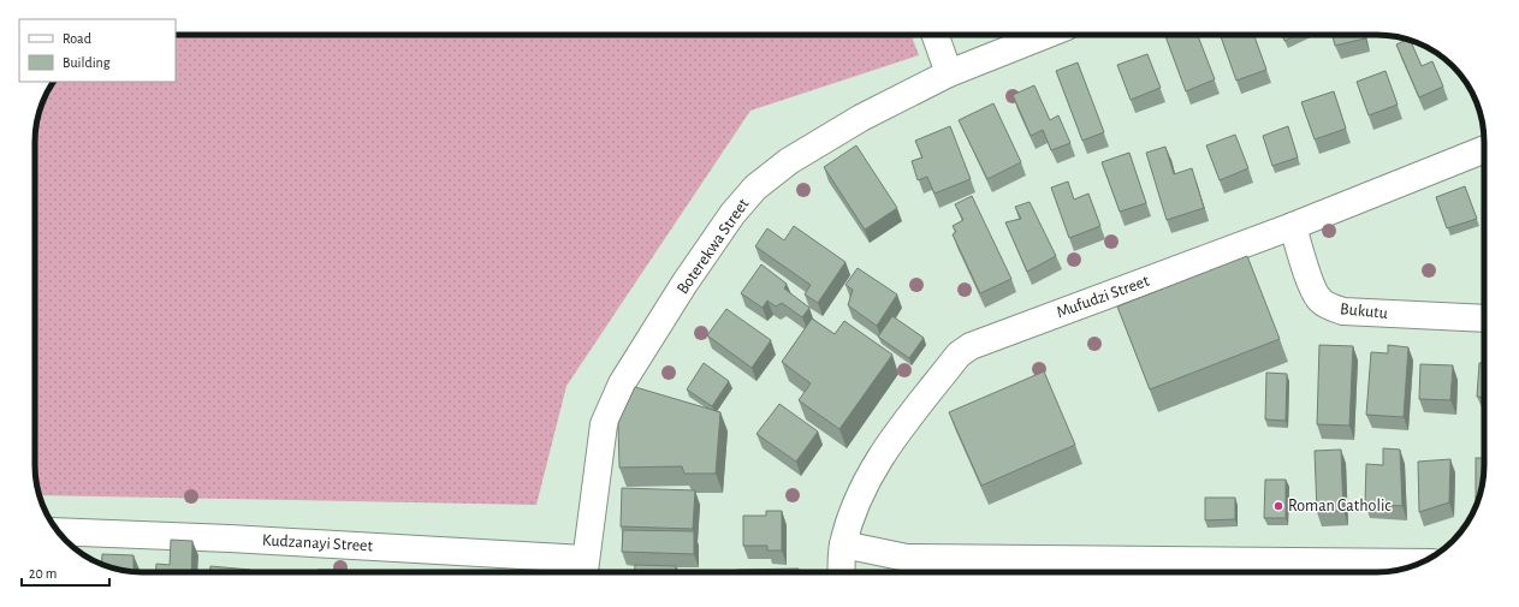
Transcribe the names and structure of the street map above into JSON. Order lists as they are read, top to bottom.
{
  "streets": {
    "street": [
      "Boterekwa Street",
      "Mufudzi Street",
      "Bukutu",
      "Kudzanayi Street"
    ]
  },
  "crossings": [
    ["Boterekwa Street", "Kudzanayi Street"],
    ["Mufudzi Street", "Bukutu"]
  ],
  "places": ["Roman Catholic"],
  "legend": ["Road", "Building"],
  "scale_bar": "20 m"
}
